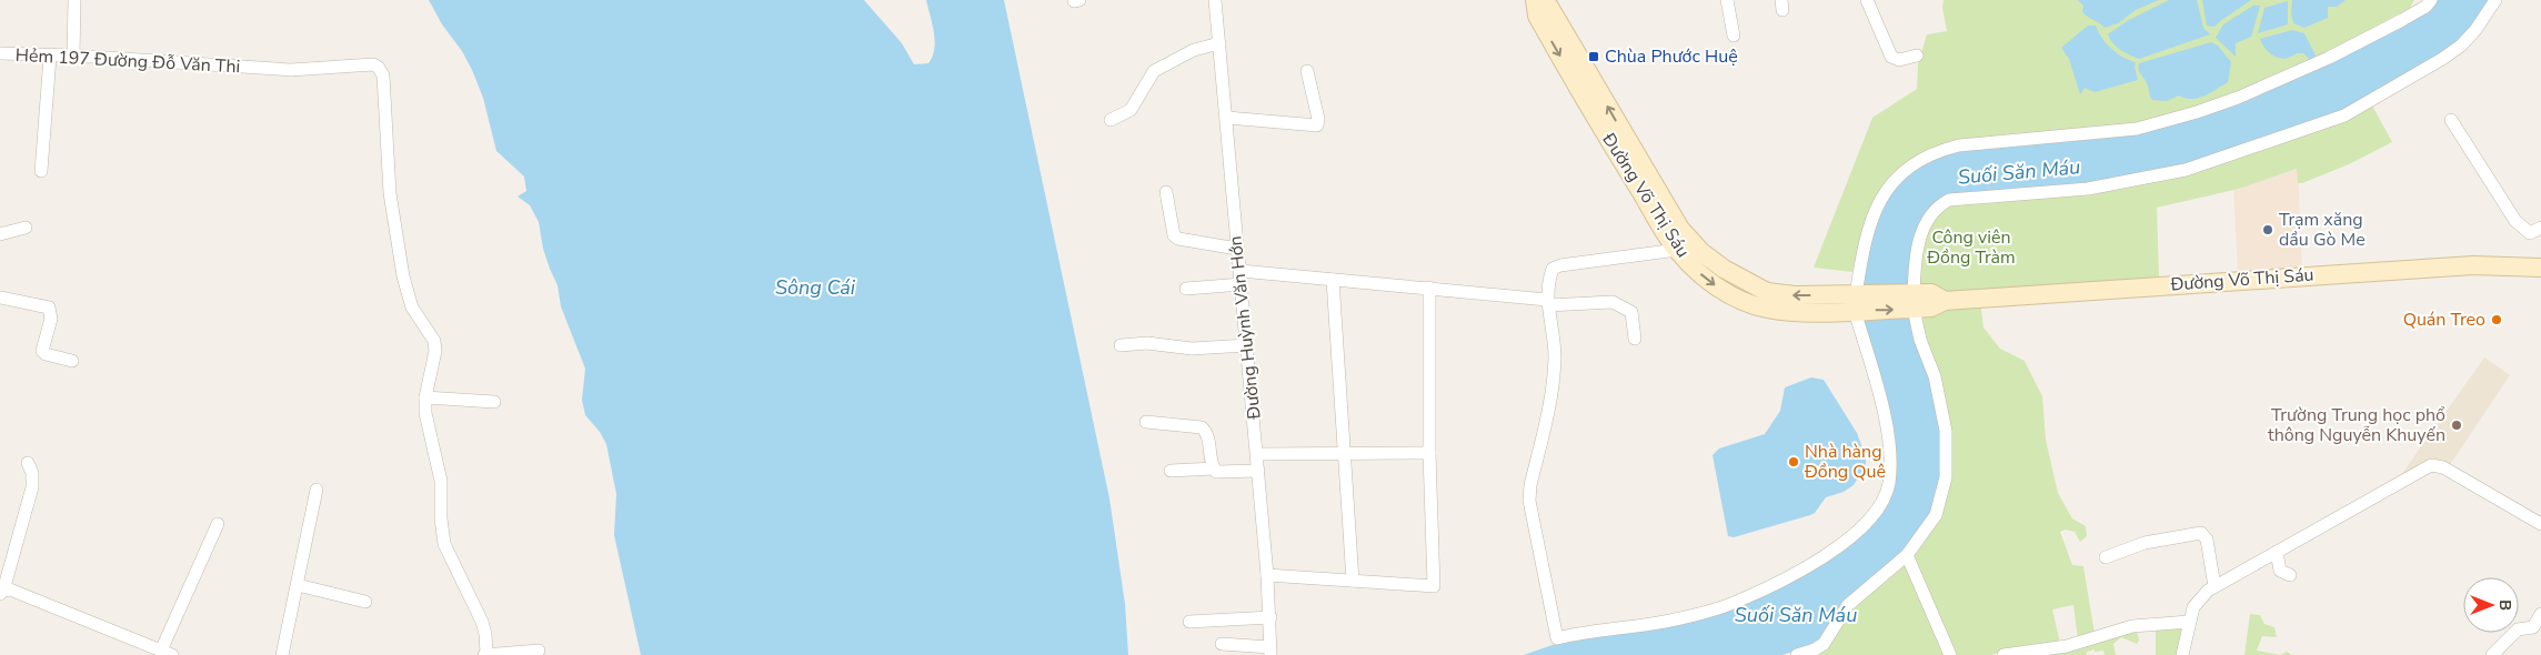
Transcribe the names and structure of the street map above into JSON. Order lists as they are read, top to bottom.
{
  "streets": {
    "main road": ["Đường Võ Thị Sáu"],
    "street": ["Hẻm 197 Đường Đỗ Văn Thi", "Đường Huỳnh Văn Hớn"]
  },
  "water": ["Suối Săn Máu", "Sông Cái"],
  "parks": ["Công viên Đồng Tràm"],
  "places": {
    "transit": ["Chùa Phước Huệ"],
    "other": [
      "Trạm xăng dầu Gò Me",
      "Quán Treo",
      "Trường Trung học phổ thông Nguyễn Khuyến",
      "Nhà hàng Đồng Quê"
    ]
  },
  "north": "right"
}
